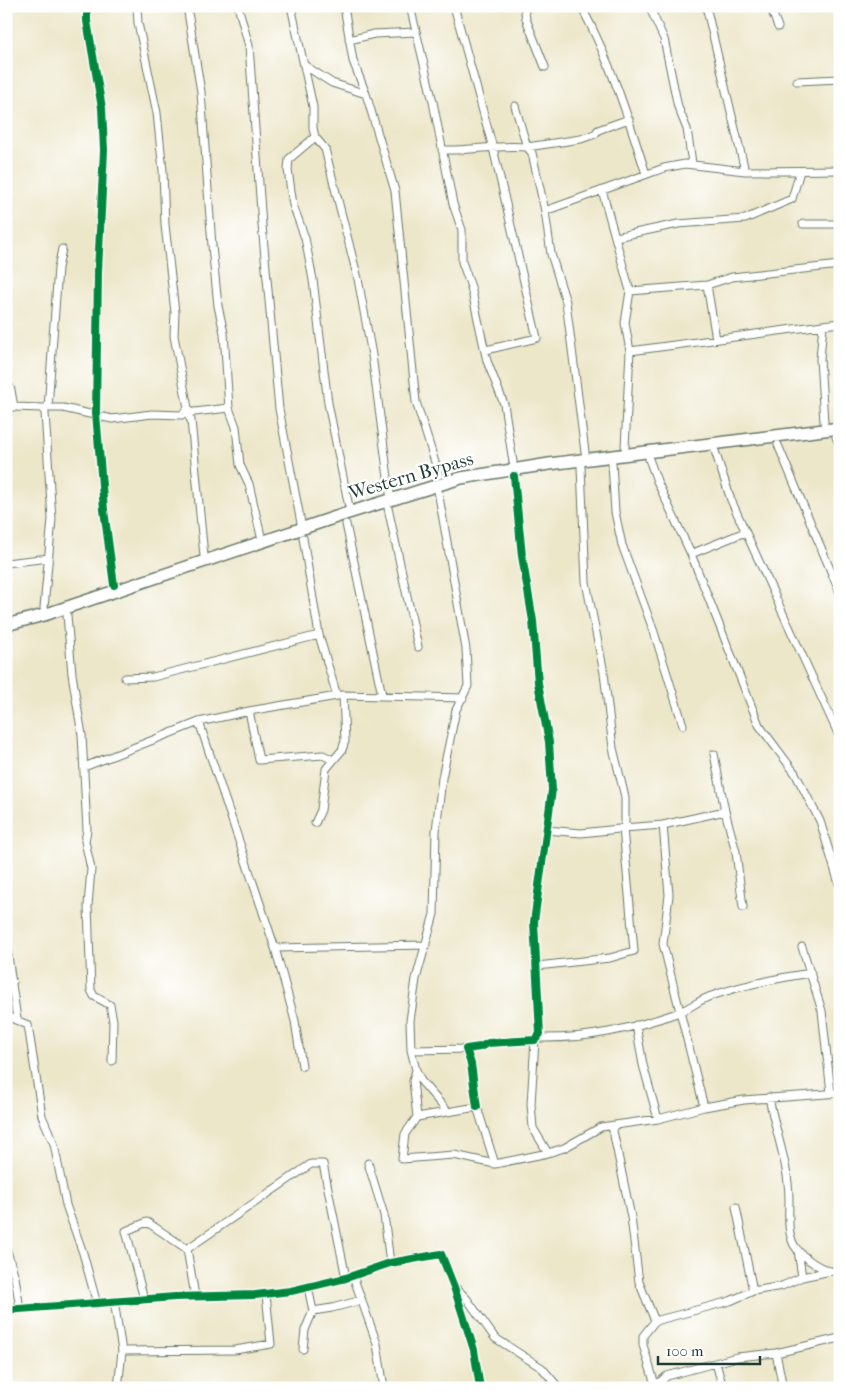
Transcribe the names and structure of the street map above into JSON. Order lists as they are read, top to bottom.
{
  "streets": {
    "main road": ["Western Bypass"]
  },
  "scale_bar": "100 m"
}
